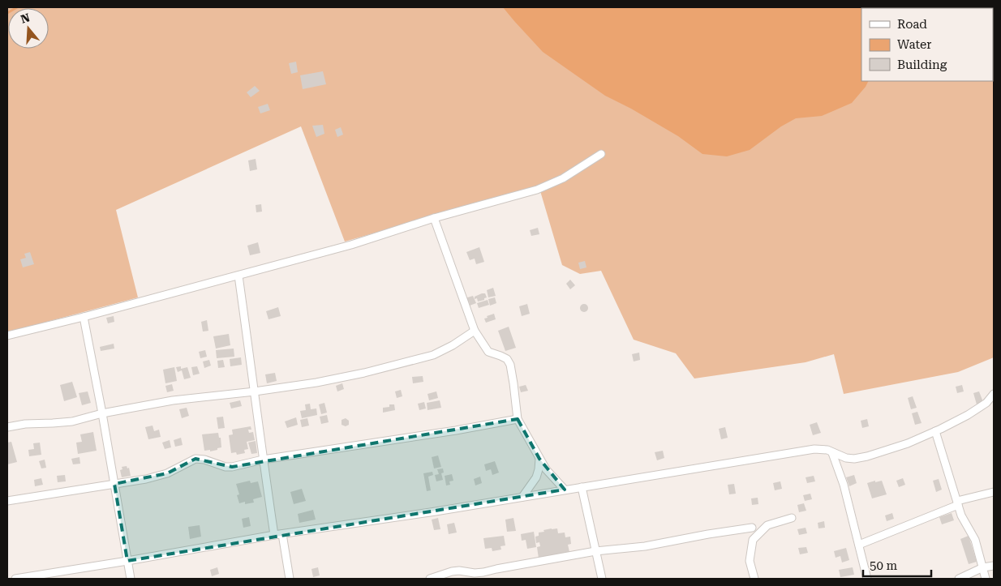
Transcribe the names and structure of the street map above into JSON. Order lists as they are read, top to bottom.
{
  "legend": ["Road", "Water", "Building"],
  "scale_bar": "50 m",
  "north": "top"
}
